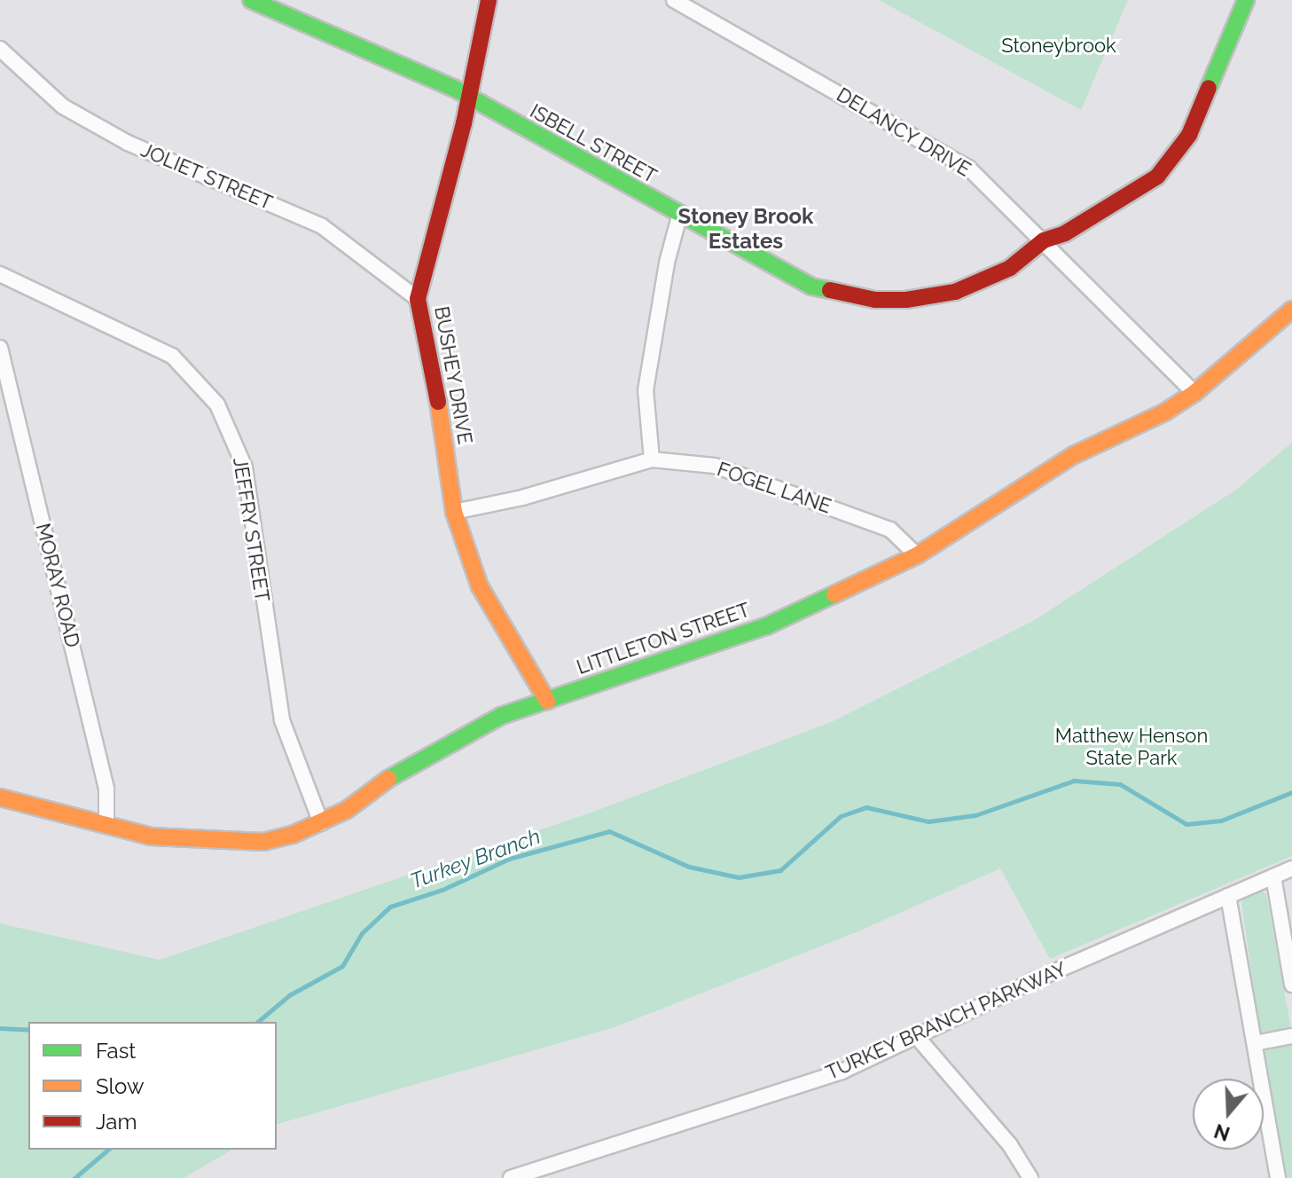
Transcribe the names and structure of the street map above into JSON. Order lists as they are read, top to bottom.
{
  "streets": {
    "street": [
      "DELANCY DRIVE",
      "ISBELL STREET",
      "JOLIET STREET",
      "BUSHEY DRIVE",
      "FOGEL LANE",
      "JEFFRY STREET",
      "MORAY ROAD",
      "LITTLETON STREET",
      "TURKEY BRANCH PARKWAY"
    ]
  },
  "crossings": [
    ["DELANCY DRIVE", "ISBELL STREET"],
    ["DELANCY DRIVE", "LITTLETON STREET"],
    ["ISBELL STREET", "BUSHEY DRIVE"],
    ["JOLIET STREET", "BUSHEY DRIVE"],
    ["BUSHEY DRIVE", "FOGEL LANE"],
    ["BUSHEY DRIVE", "LITTLETON STREET"],
    ["FOGEL LANE", "LITTLETON STREET"],
    ["JEFFRY STREET", "LITTLETON STREET"],
    ["MORAY ROAD", "LITTLETON STREET"]
  ],
  "districts": ["Stoney Brook Estates"],
  "water": ["Turkey Branch"],
  "parks": ["Stoneybrook", "Matthew Henson State Park"],
  "legend": ["Fast", "Slow", "Jam"],
  "north": "bottom"
}
